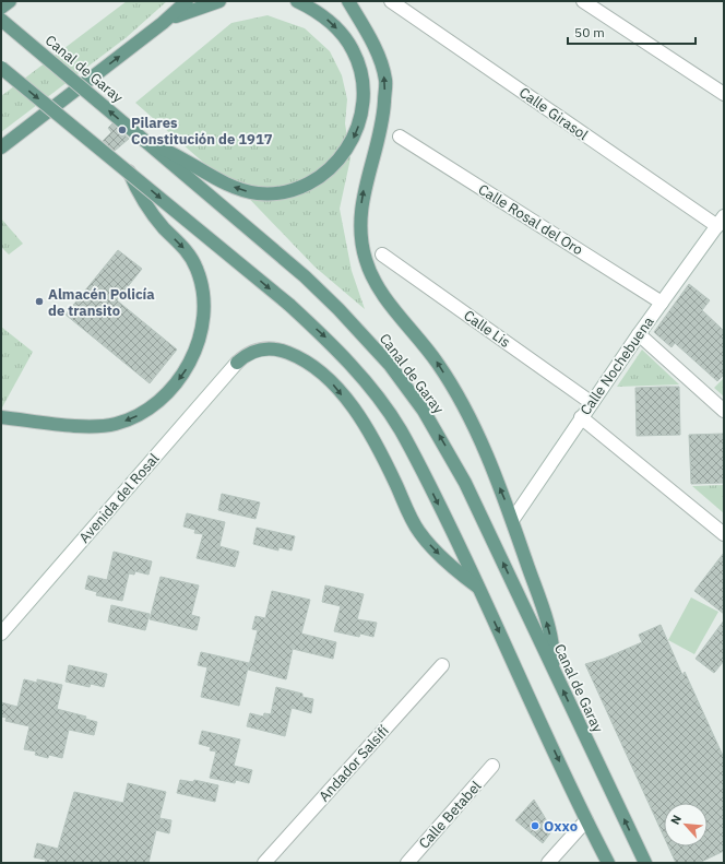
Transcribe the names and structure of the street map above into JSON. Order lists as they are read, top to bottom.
{
  "streets": {
    "main road": ["Canal de Garay"],
    "street": [
      "Calle Girasol",
      "Calle Rosal del Oro",
      "Calle Lis",
      "Calle Nochebuena",
      "Avenida del Rosal",
      "Andador Salsifí",
      "Calle Betabel"
    ]
  },
  "crossings": [
    ["Calle Girasol", "Calle Nochebuena"],
    ["Calle Rosal del Oro", "Calle Nochebuena"],
    ["Calle Lis", "Calle Nochebuena"]
  ],
  "places": ["Pilares Constitución de 1917", "Almacén Policía de transito", "Oxxo"],
  "scale_bar": "50 m",
  "north": "top left"
}
